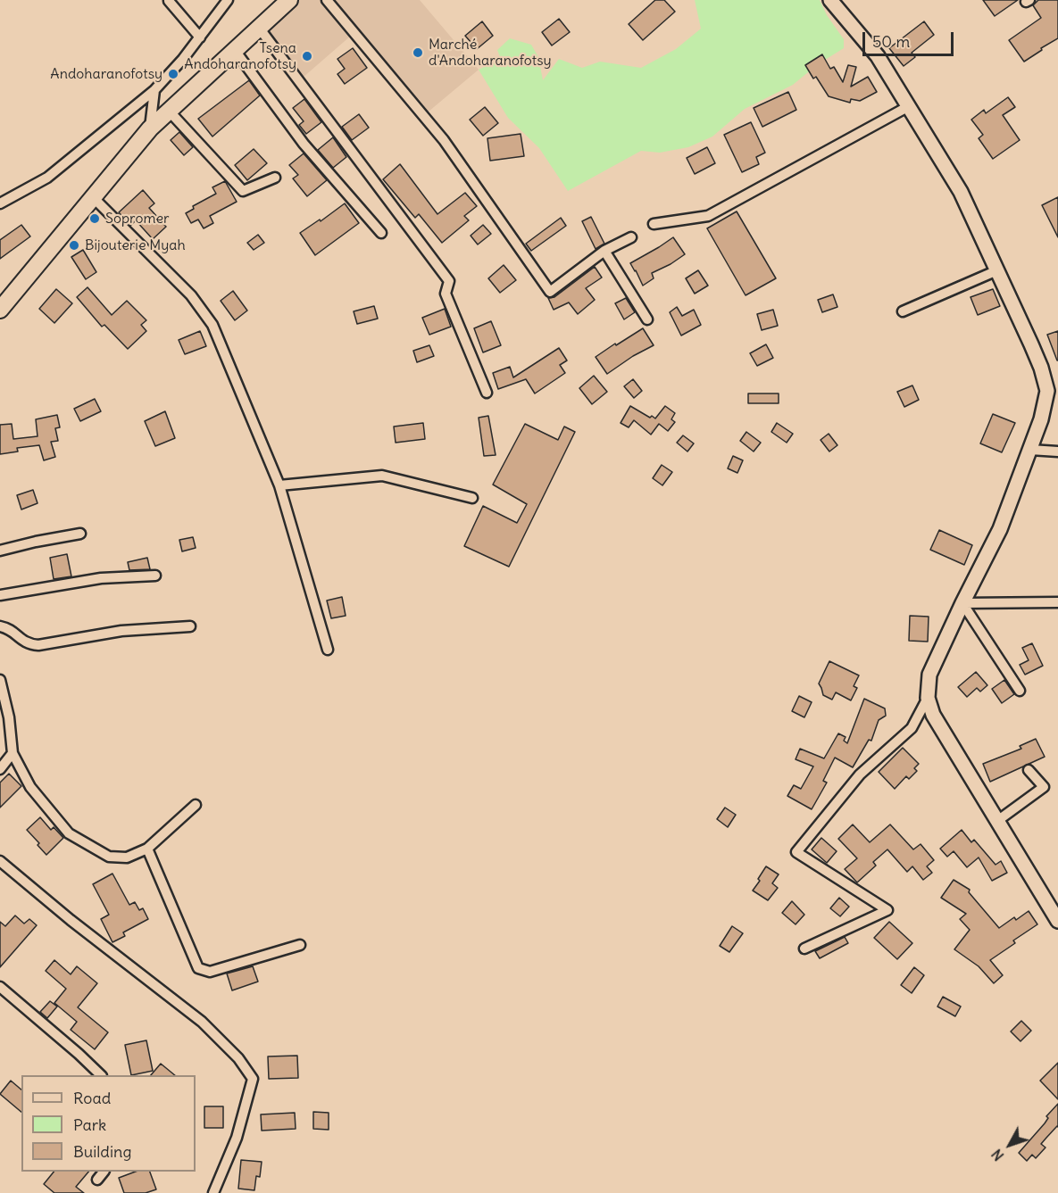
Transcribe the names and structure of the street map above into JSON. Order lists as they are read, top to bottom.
{
  "places": [
    "Marché d'Andoharanofotsy",
    "Tsena Andoharanofotsy",
    "Andoharanofotsy",
    "Sopromer",
    "Bijouterie Myah"
  ],
  "legend": ["Road", "Park", "Building"],
  "scale_bar": "50 m",
  "north": "bottom left"
}
